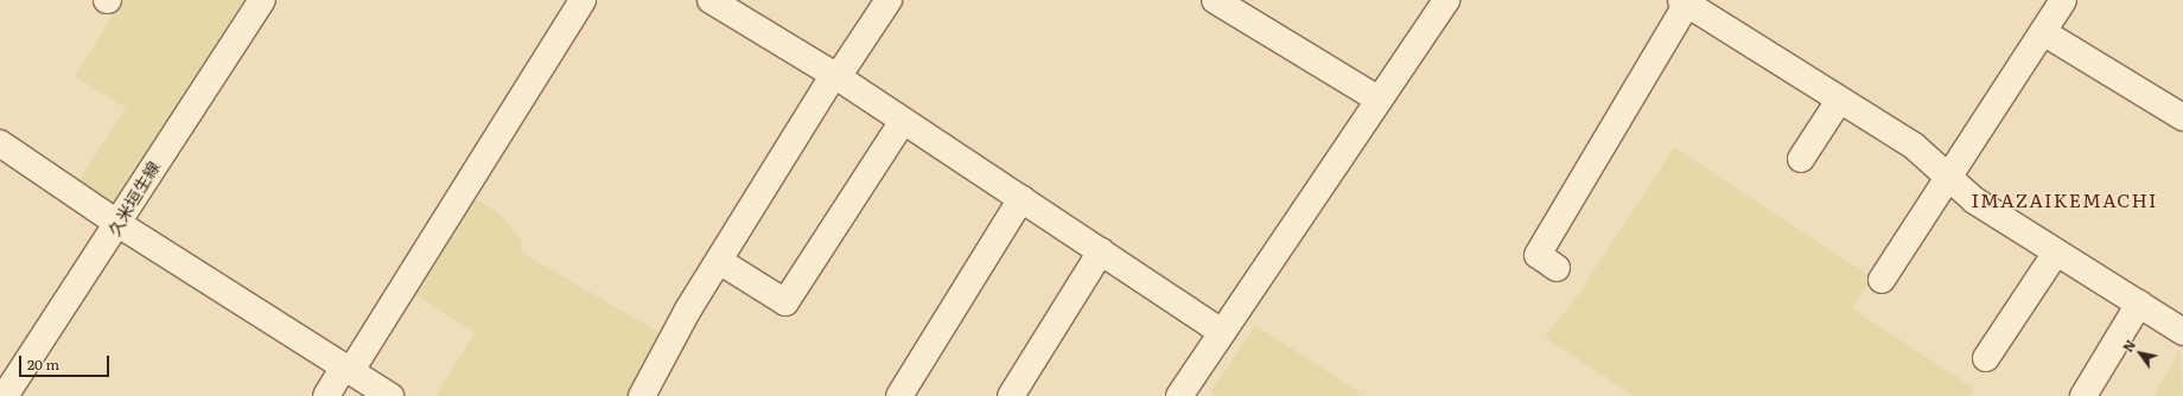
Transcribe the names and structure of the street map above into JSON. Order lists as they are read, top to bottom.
{
  "streets": {
    "street": ["久米垣生線"]
  },
  "districts": ["IMAZAIKEMACHI"],
  "scale_bar": "20 m",
  "north": "top left"
}
